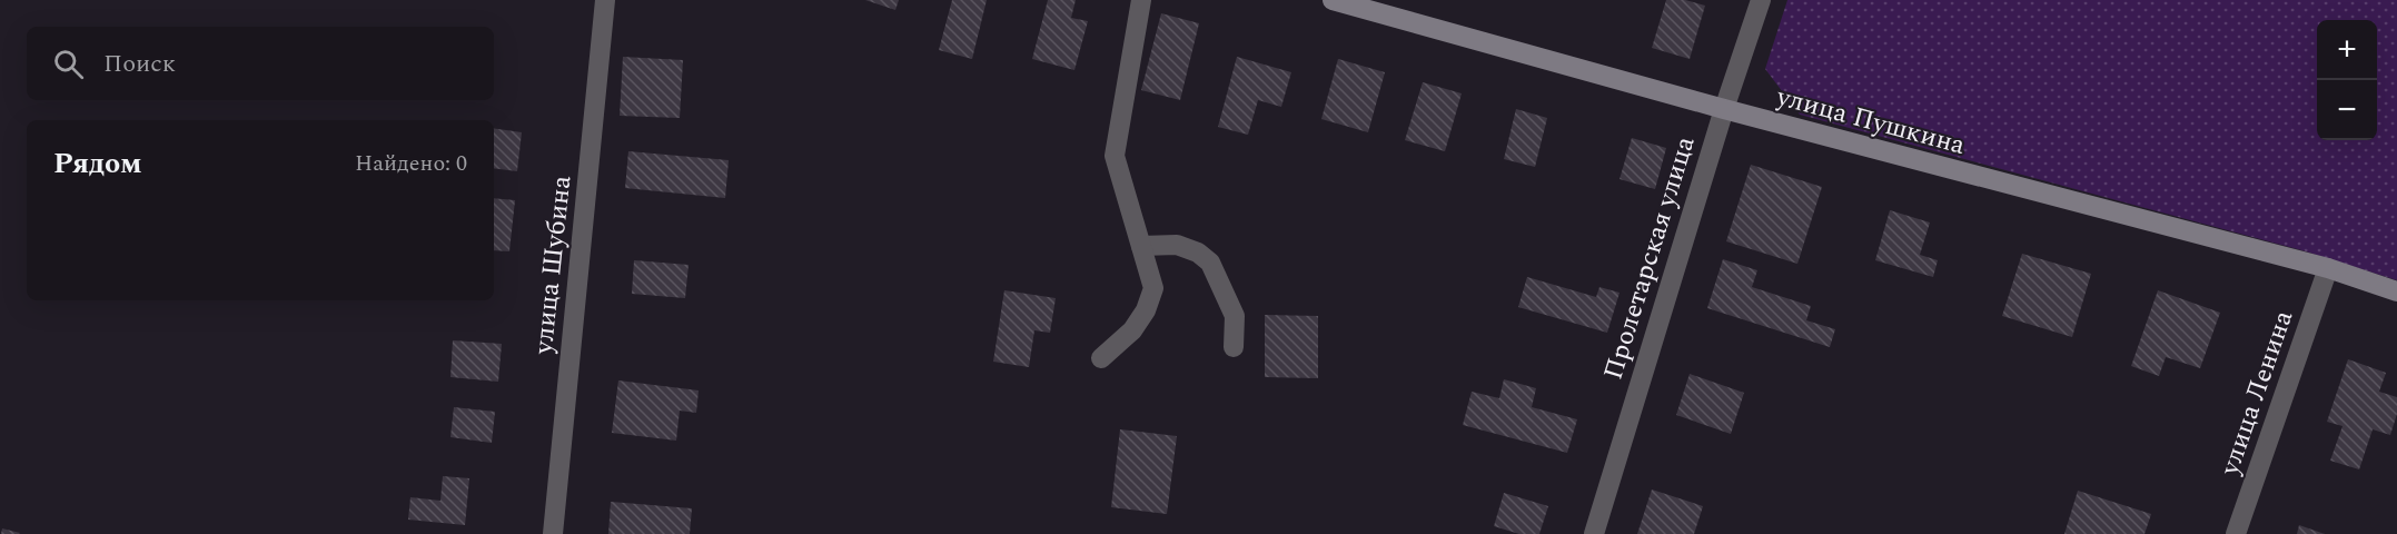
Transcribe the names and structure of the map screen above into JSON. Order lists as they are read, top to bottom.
{
  "streets": {
    "street": [
      "улица Пушкина",
      "Пролетарская улица",
      "улица Шубина",
      "улица Ленина"
    ]
  },
  "crossings": [
    ["улица Пушкина", "Пролетарская улица"],
    ["улица Пушкина", "улица Ленина"]
  ],
  "page": {
    "map_buttons": ["+", "−"],
    "search": "Поиск",
    "heading": ["Рядом", "Найдено: 0"]
  }
}
